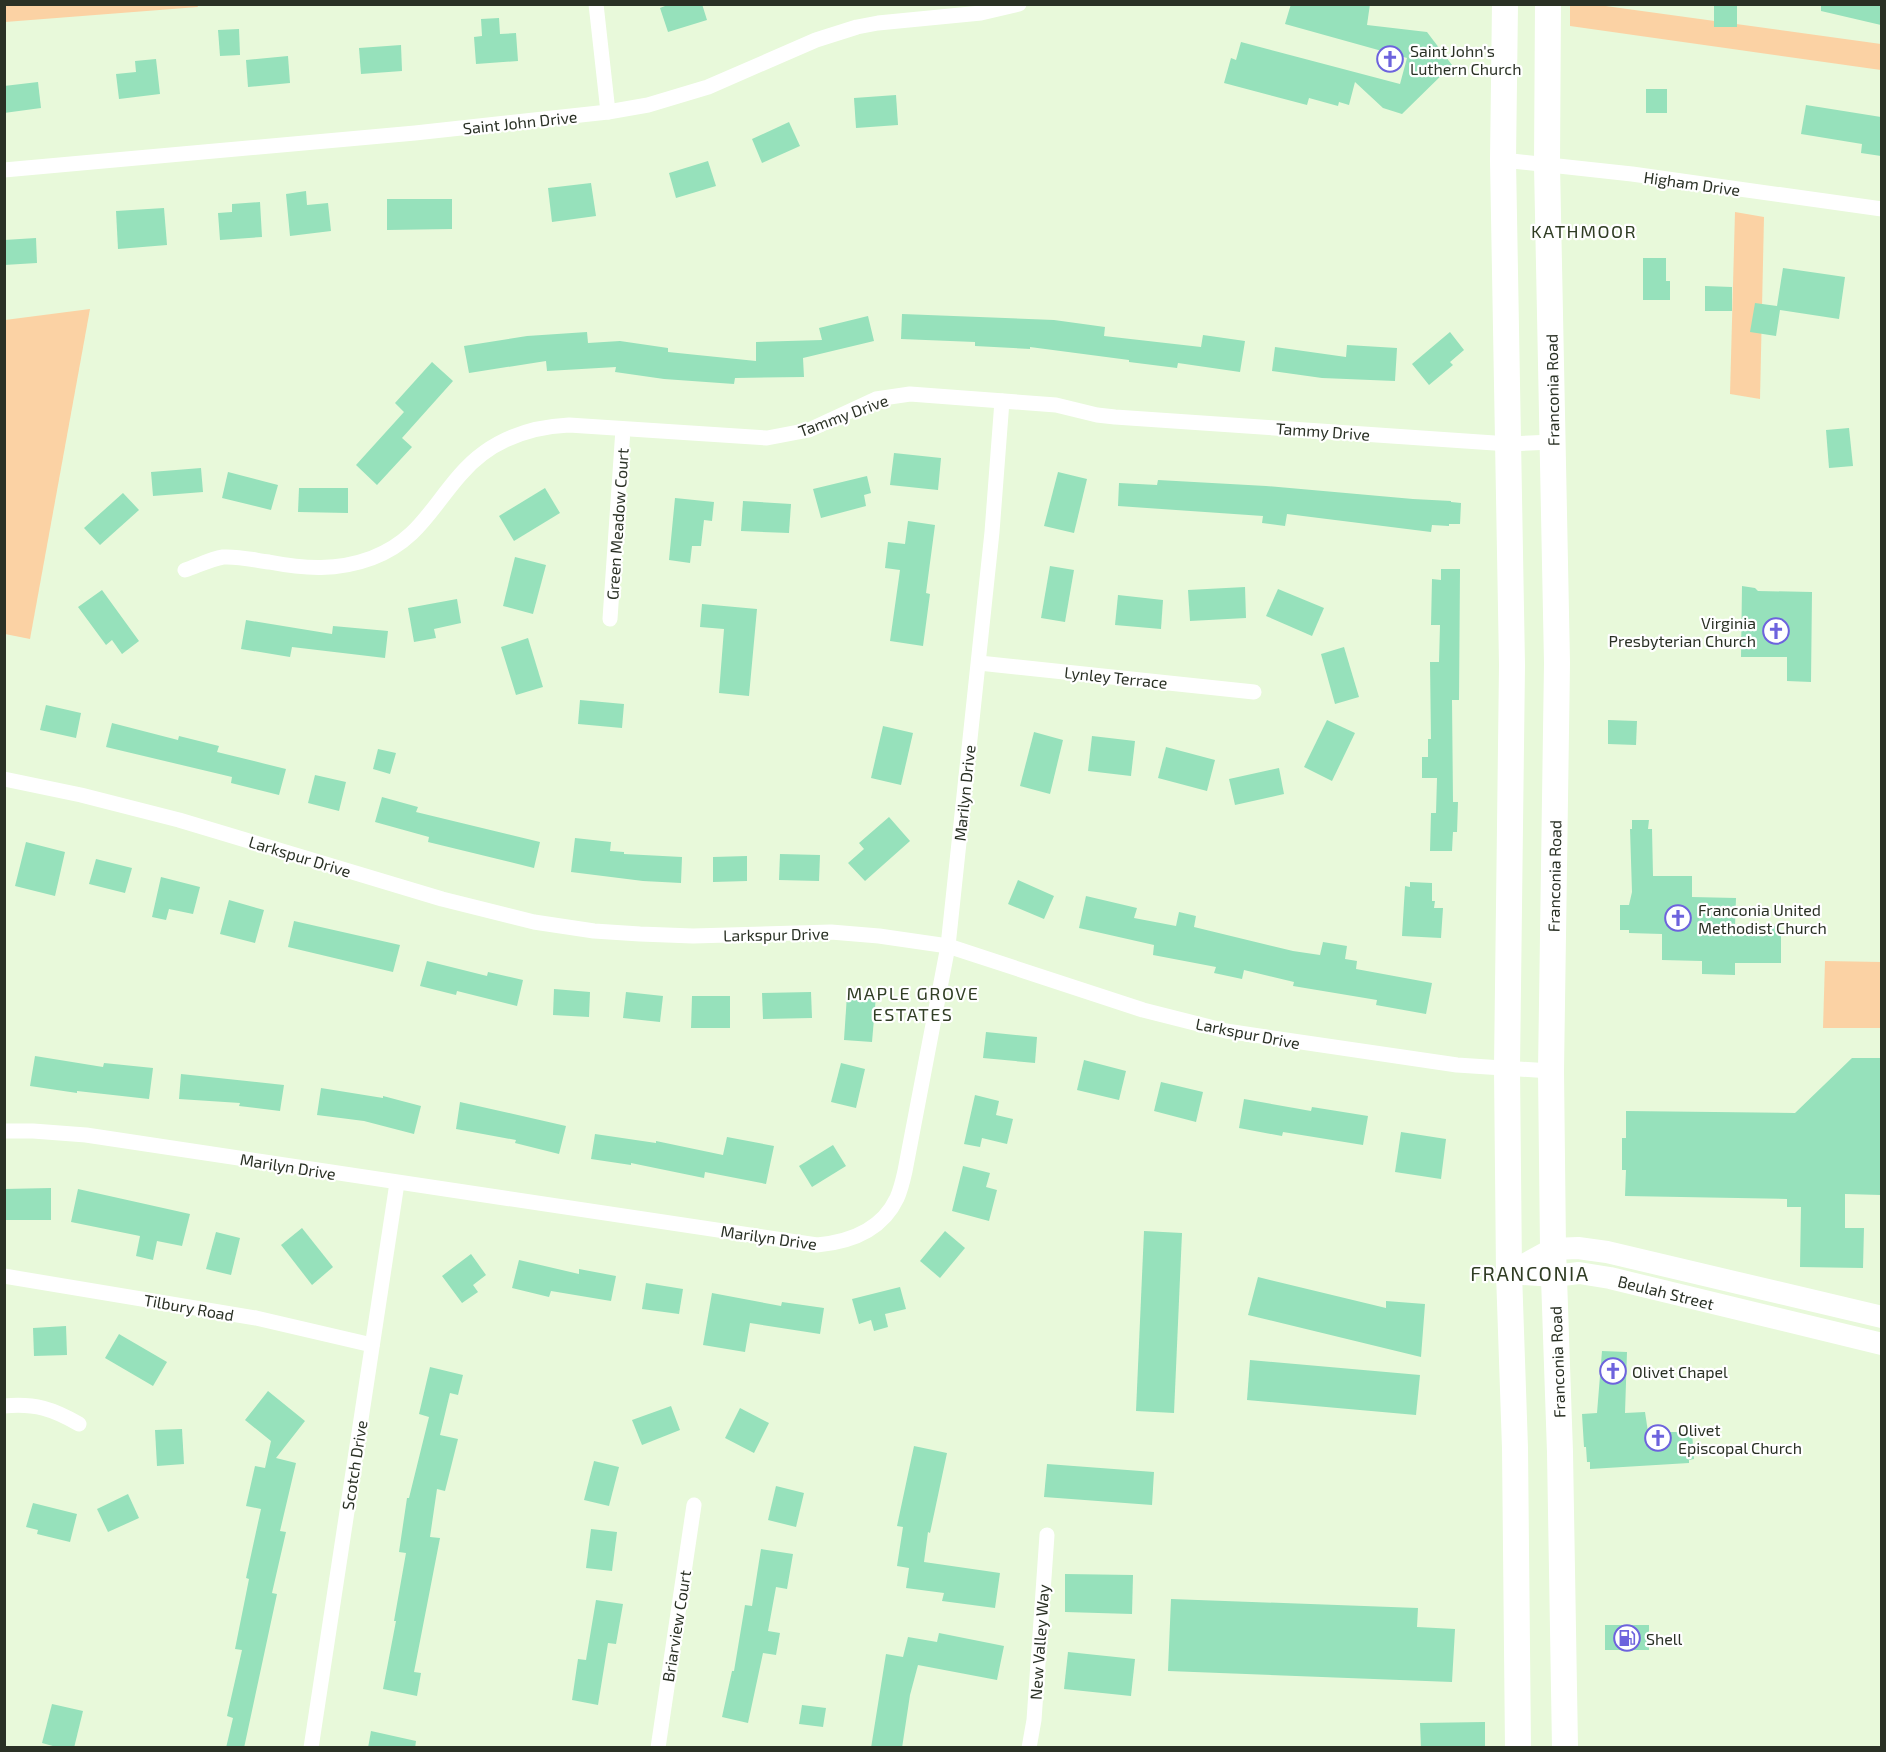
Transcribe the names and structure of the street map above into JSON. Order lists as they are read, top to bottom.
{
  "streets": {
    "main road": ["Franconia Road", "Beulah Street"],
    "street": [
      "Saint John Drive",
      "Higham Drive",
      "Tammy Drive",
      "Green Meadow Court",
      "Lynley Terrace",
      "Marilyn Drive",
      "Larkspur Drive",
      "Tilbury Road",
      "Scotch Drive",
      "Briarview Court",
      "New Valley Way"
    ]
  },
  "crossings": [
    ["Higham Drive", "Franconia Road"],
    ["Franconia Road", "Tammy Drive"],
    ["Franconia Road", "Larkspur Drive"],
    ["Franconia Road", "Beulah Street"],
    ["Tammy Drive", "Green Meadow Court"],
    ["Tammy Drive", "Marilyn Drive"],
    ["Lynley Terrace", "Marilyn Drive"],
    ["Marilyn Drive", "Larkspur Drive"],
    ["Marilyn Drive", "Scotch Drive"],
    ["Tilbury Road", "Scotch Drive"]
  ],
  "districts": ["KATHMOOR", "MAPLE GROVE ESTATES", "FRANCONIA"],
  "places": {
    "church": [
      "Saint John's Luthern Church",
      "Virginia Presbyterian Church",
      "Franconia United Methodist Church",
      "Olivet Chapel",
      "Olivet Episcopal Church"
    ],
    "fuel station": ["Shell"]
  }
}
